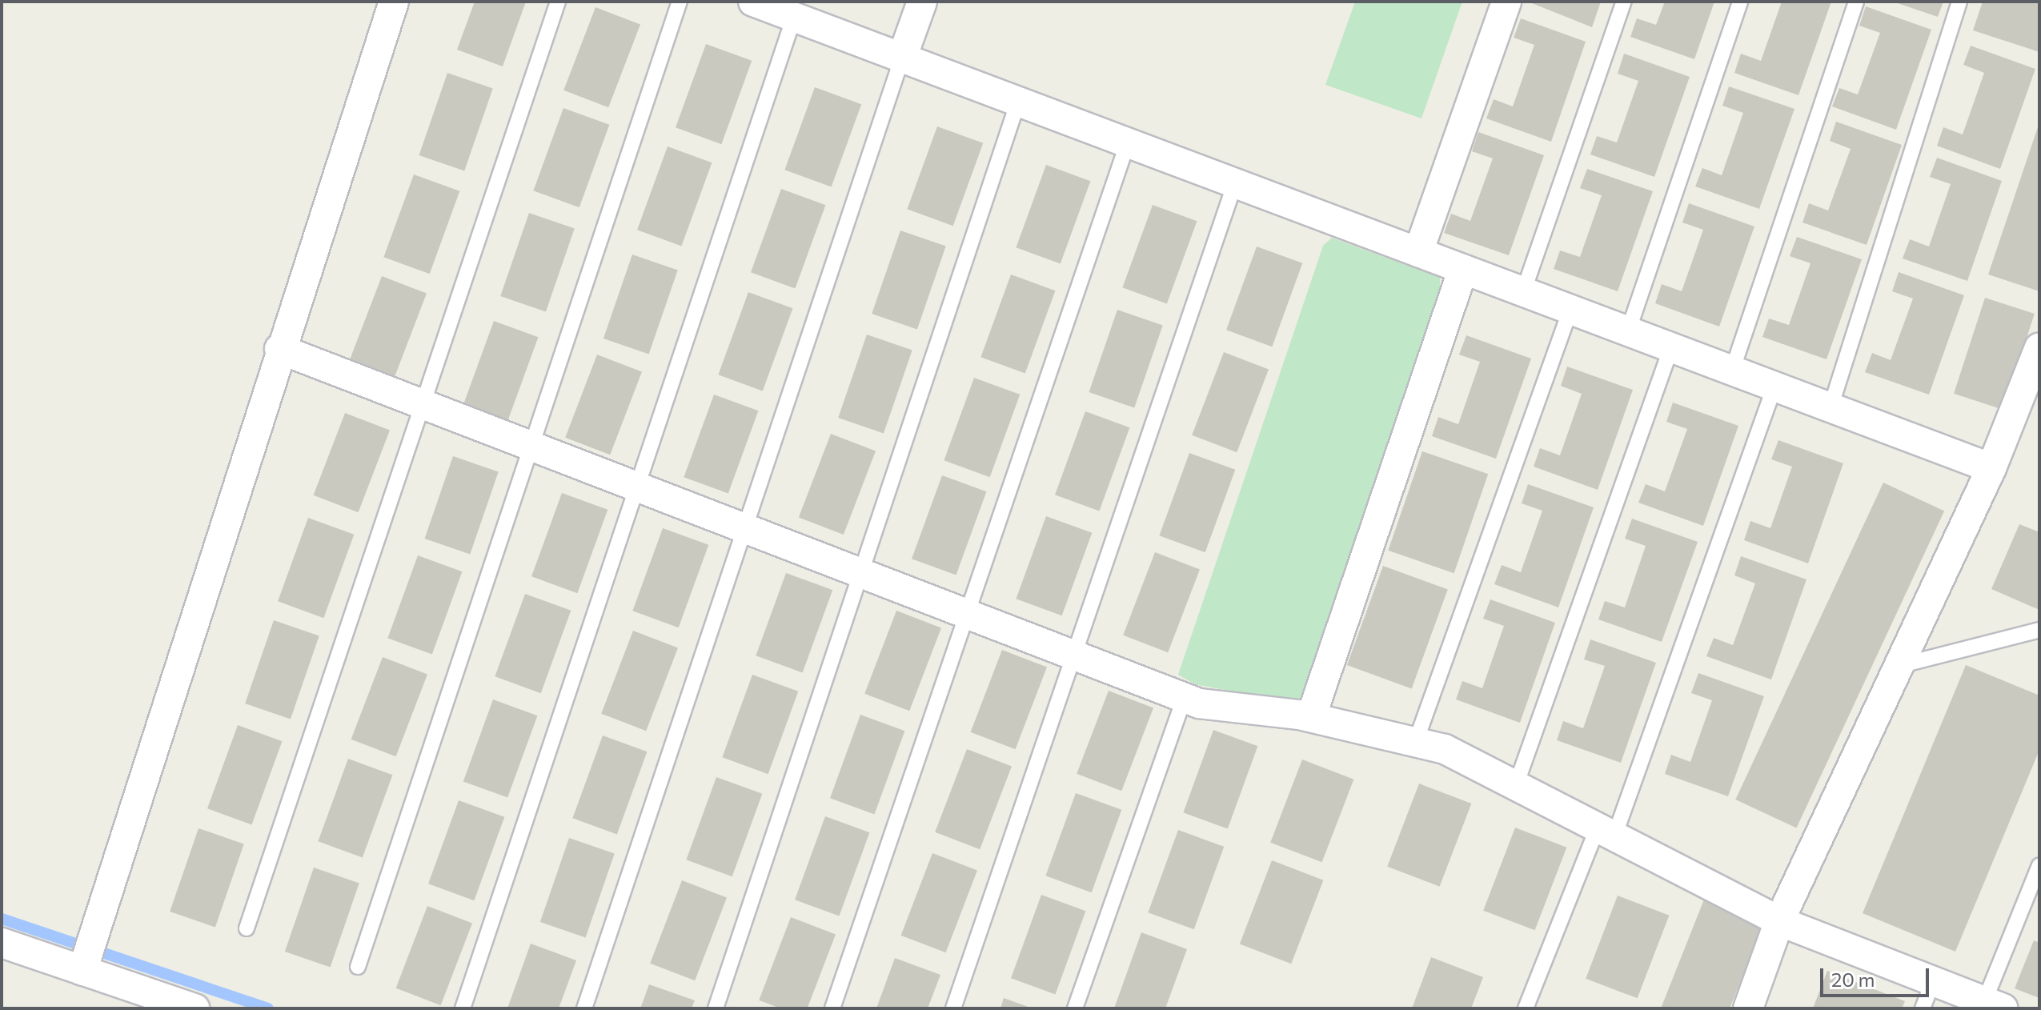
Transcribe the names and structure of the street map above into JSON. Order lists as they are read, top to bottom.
{
  "scale_bar": "20 m"
}
